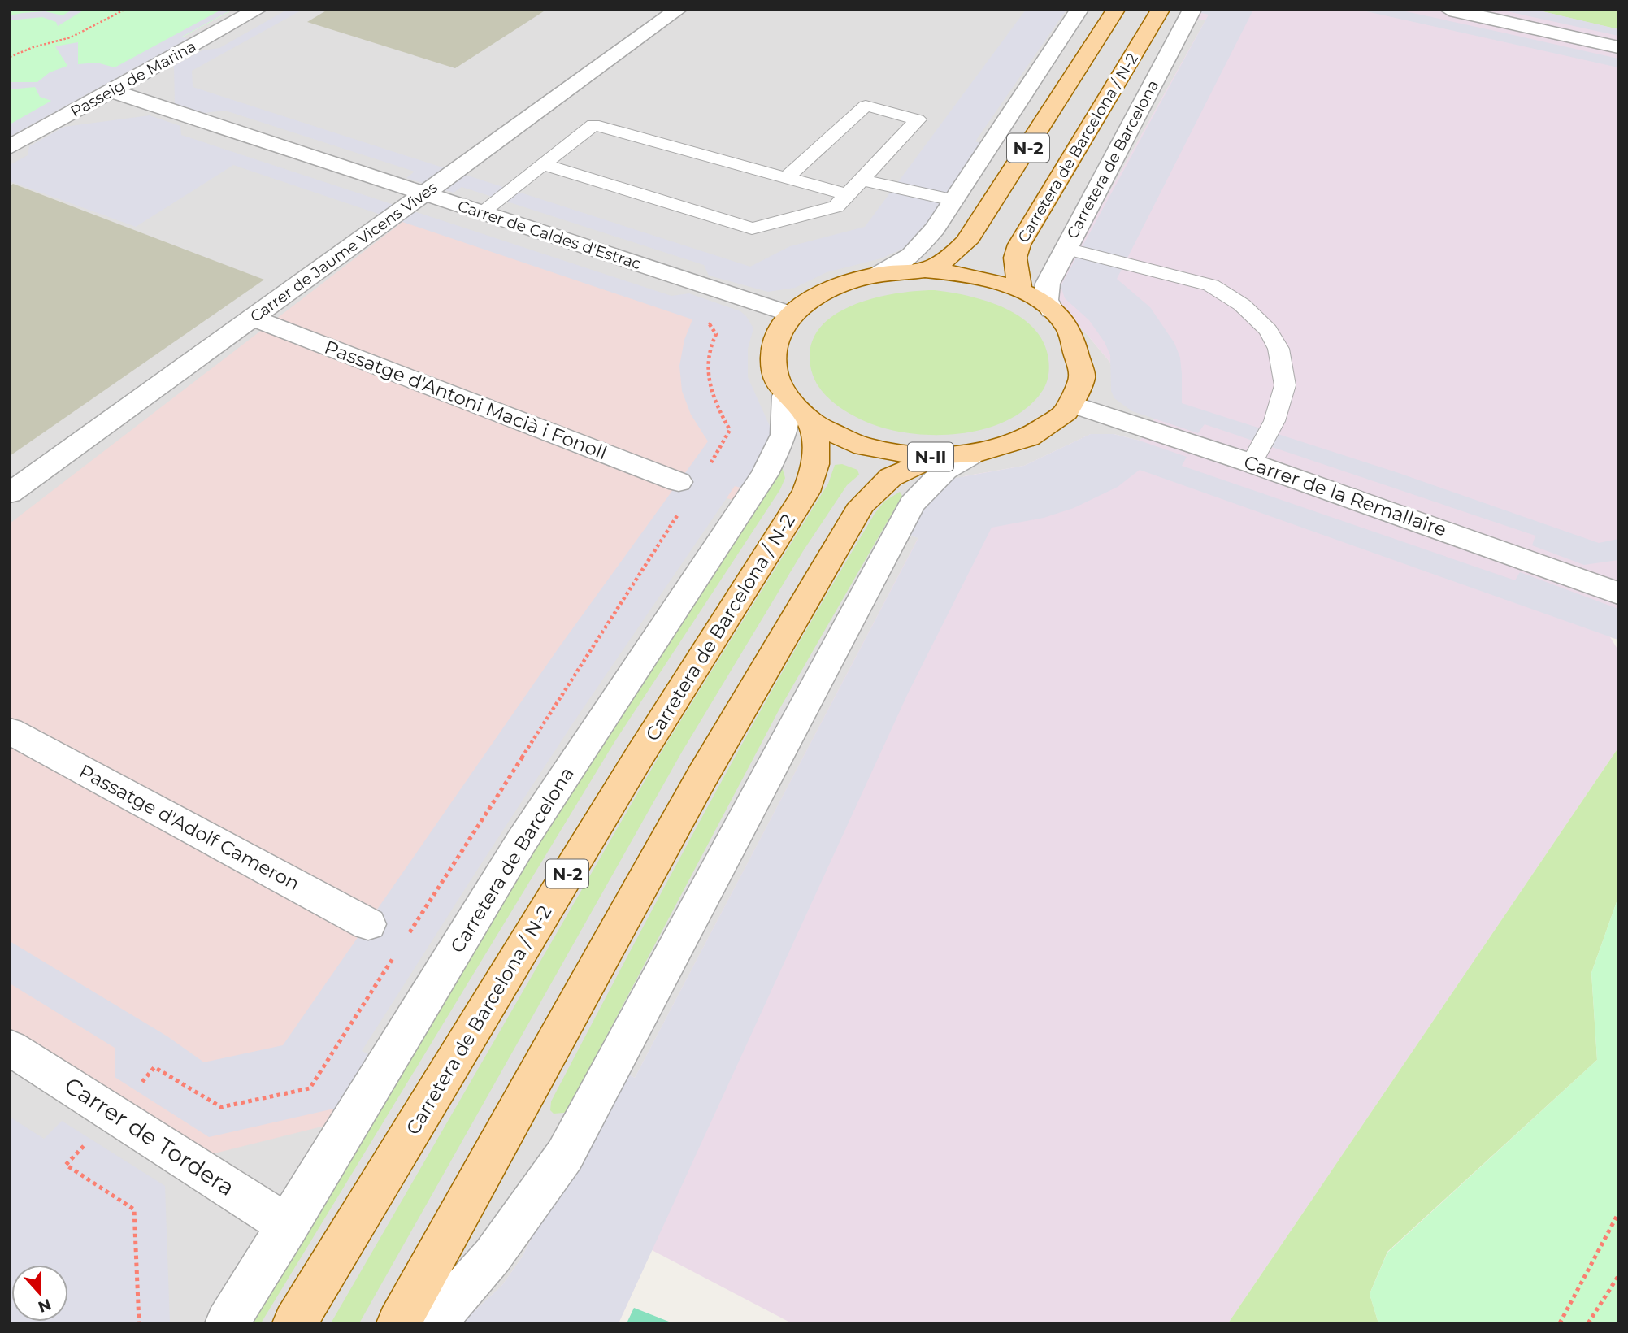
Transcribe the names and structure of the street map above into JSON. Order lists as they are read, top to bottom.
{
  "streets": {
    "main road": ["N-2", "Carretera de Barcelona / N-2", "N-II"],
    "street": [
      "Passeig de Marina",
      "Carretera de Barcelona",
      "Carrer de Caldes d'Estrac",
      "Carrer de Jaume Vicens Vives",
      "Passatge d'Antoni Macià i Fonoll",
      "Carrer de la Remallaire",
      "Passatge d'Adolf Cameron",
      "Carrer de Tordera"
    ]
  },
  "crossings": [
    ["Passeig de Marina", "Carrer de Caldes d'Estrac"],
    ["N-2", "N-II"],
    ["Carretera de Barcelona / N-2", "N-II"],
    ["Carretera de Barcelona", "N-II"],
    ["Carretera de Barcelona", "Carrer de Tordera"],
    ["Carrer de Caldes d'Estrac", "Carrer de Jaume Vicens Vives"],
    ["Carrer de Caldes d'Estrac", "N-II"],
    ["Carrer de Jaume Vicens Vives", "Passatge d'Antoni Macià i Fonoll"],
    ["N-II", "Carrer de la Remallaire"]
  ],
  "north": "bottom"
}
